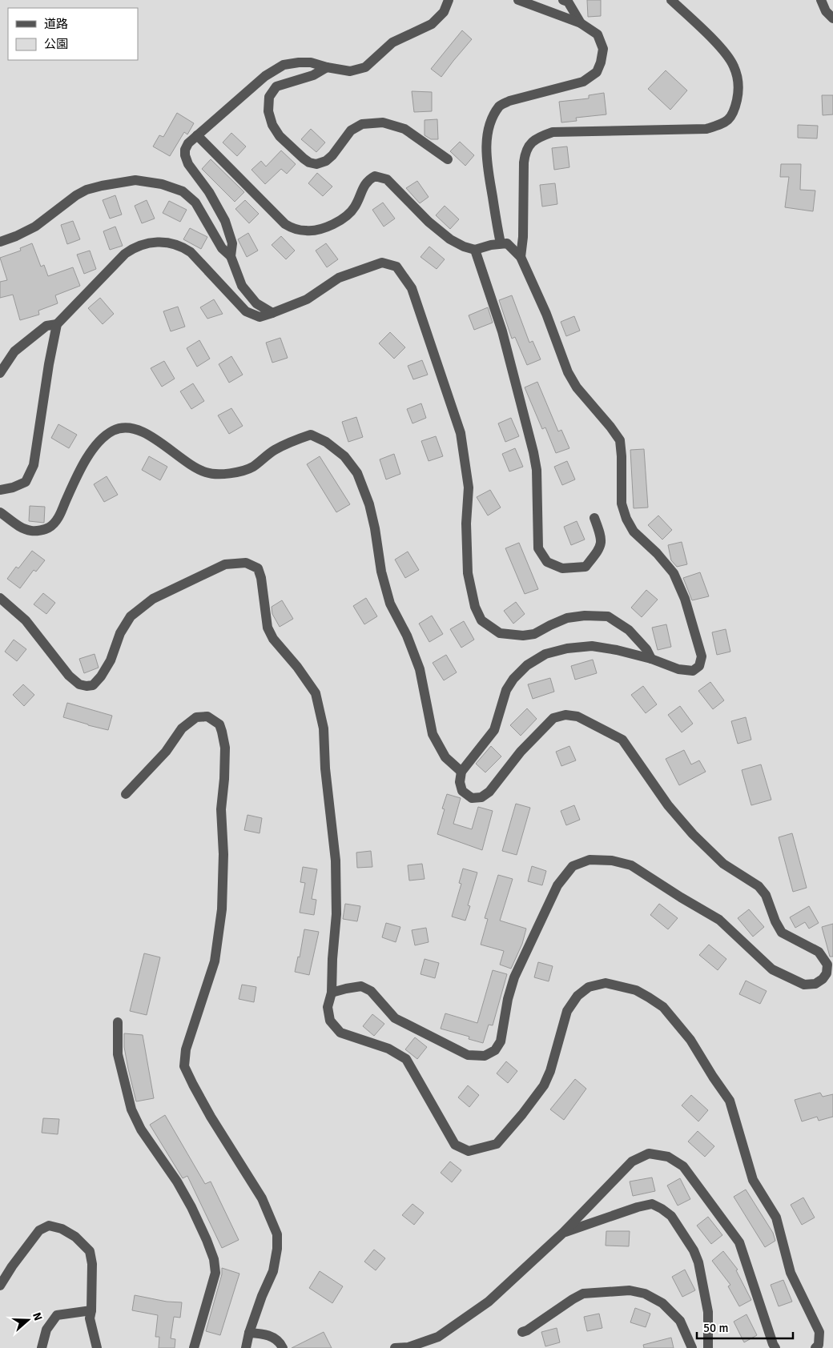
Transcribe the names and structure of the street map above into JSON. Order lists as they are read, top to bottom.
{
  "legend": ["道路", "公園"],
  "scale_bar": "50 m",
  "north": "right"
}
